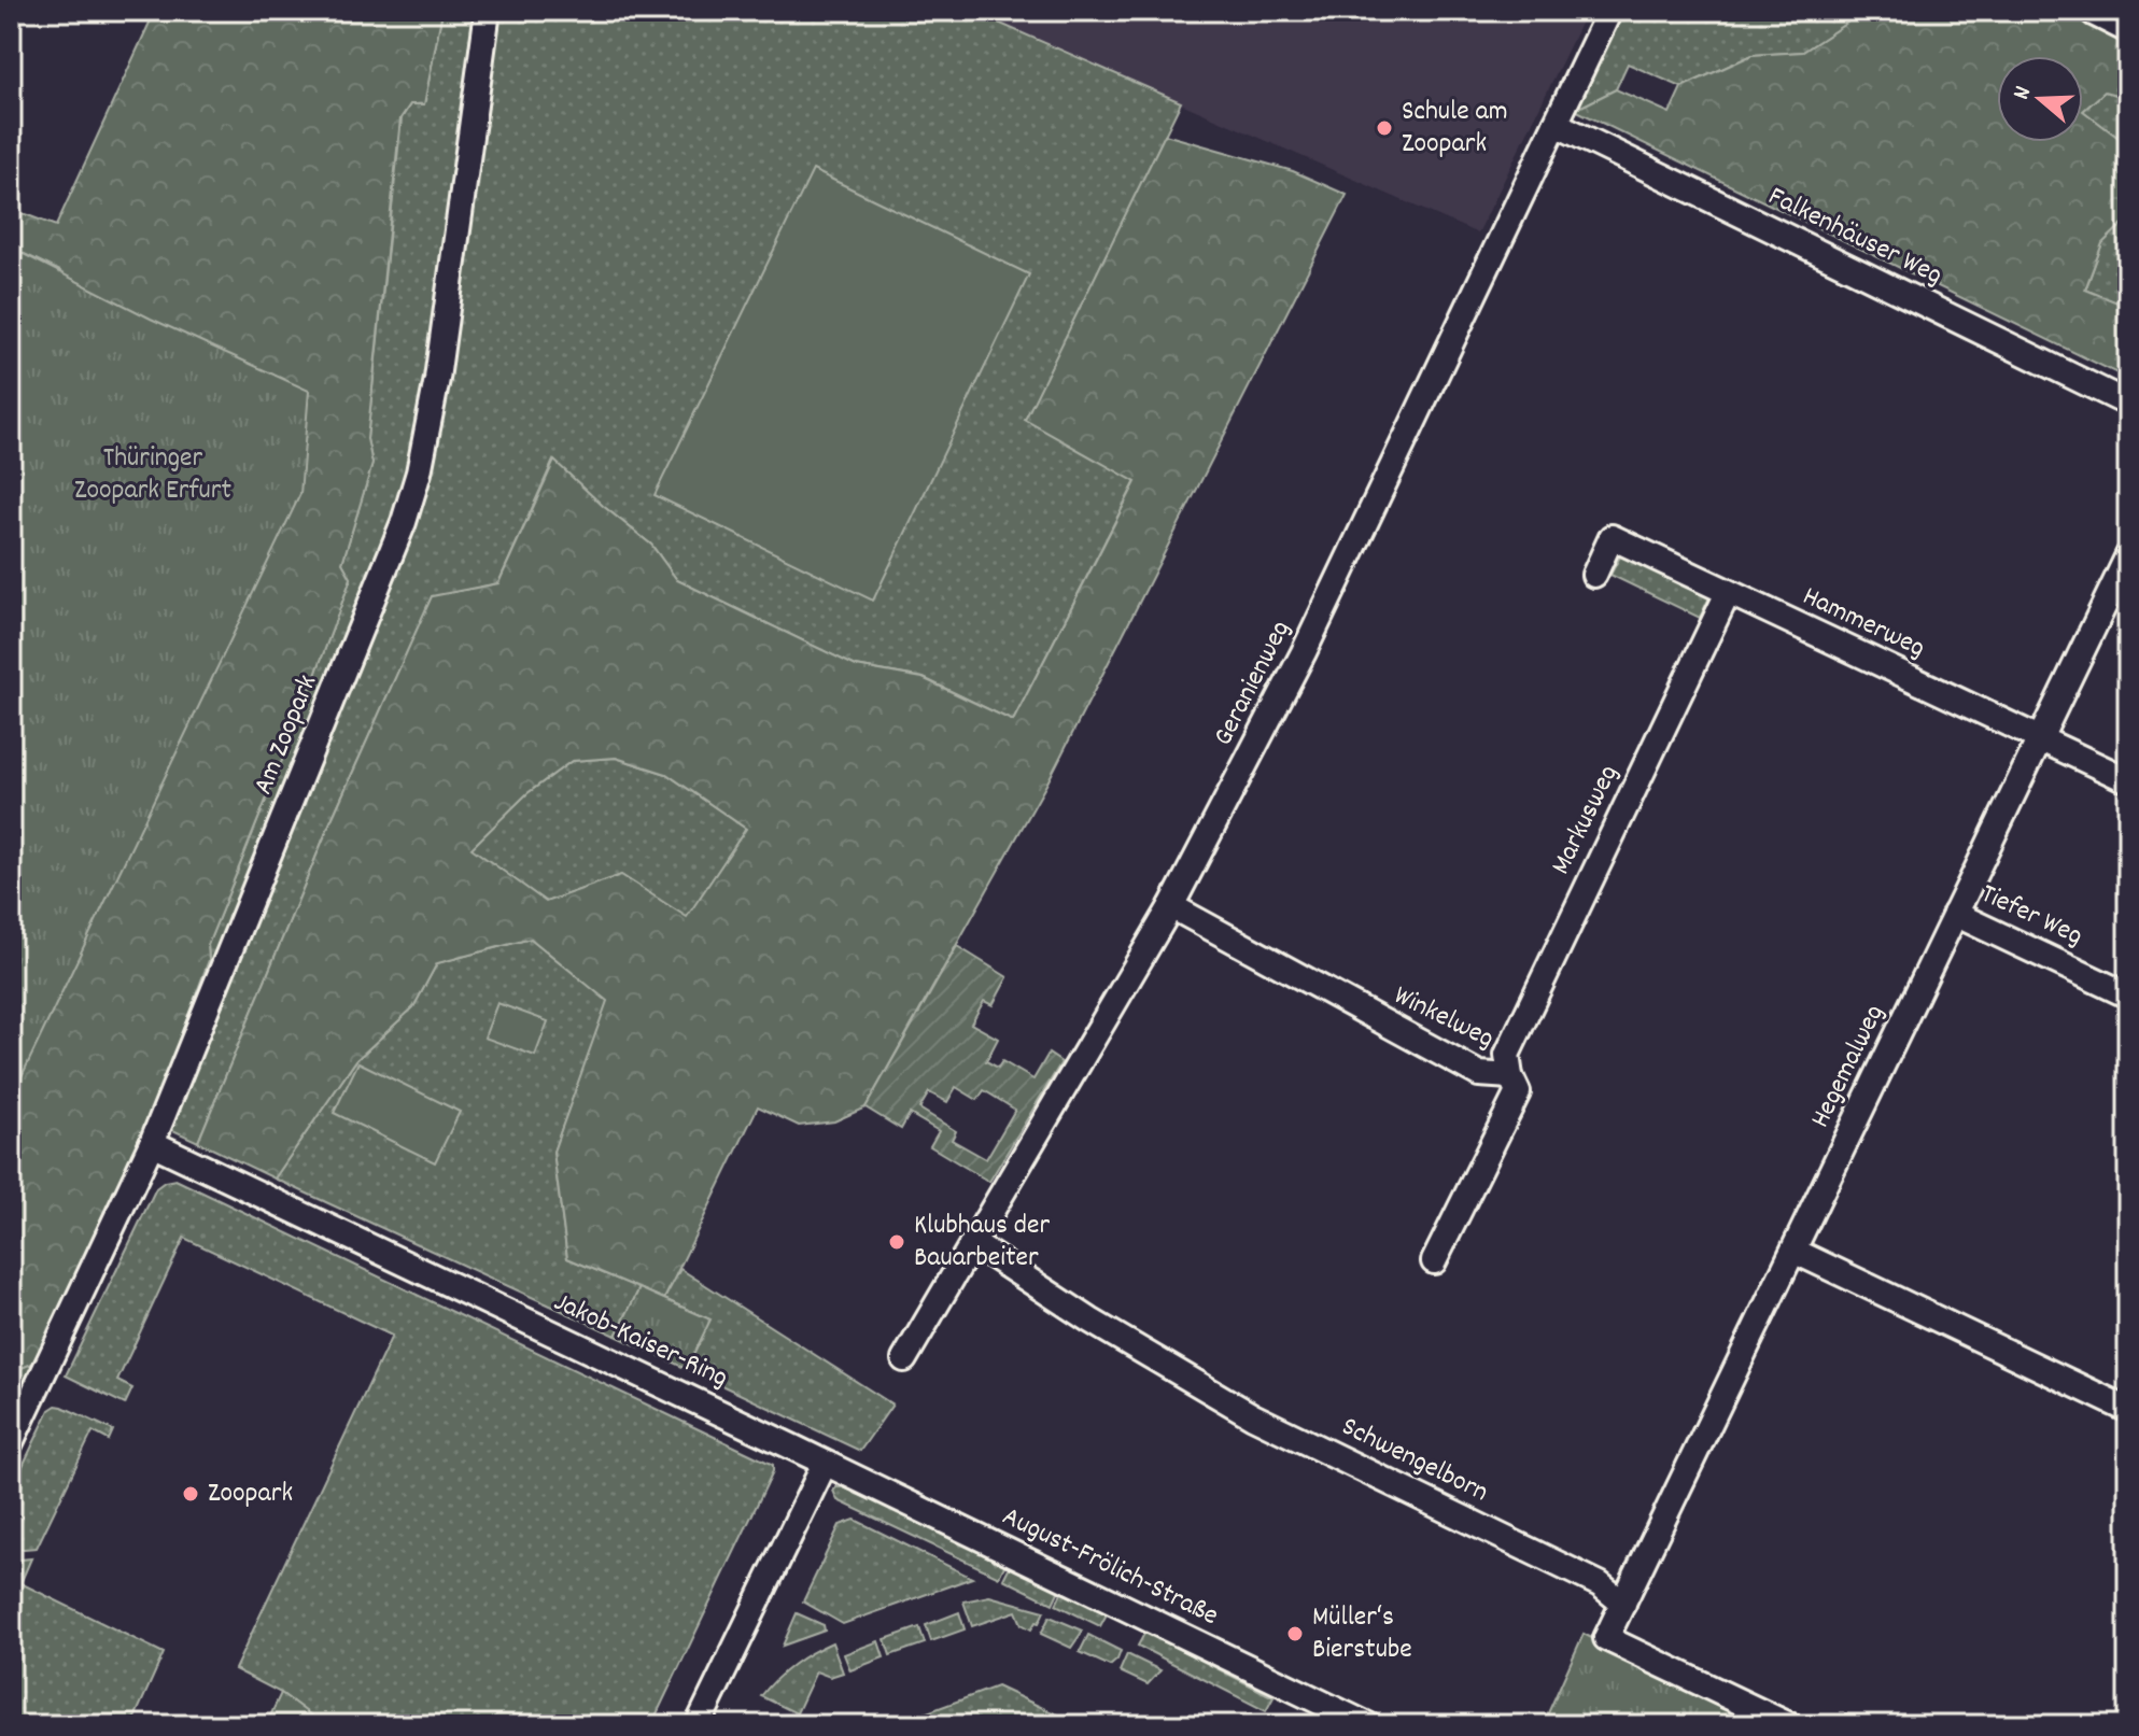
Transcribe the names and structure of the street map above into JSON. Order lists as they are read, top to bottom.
{
  "streets": {
    "street": [
      "Falkenhäuser Weg",
      "Hammerweg",
      "Geranienweg",
      "Am Zoopark",
      "Markusweg",
      "Tiefer Weg",
      "Winkelweg",
      "Hegemalweg",
      "Jakob-Kaiser-Ring",
      "Schwengelborn",
      "August-Frölich-Straße"
    ]
  },
  "crossings": [
    ["Falkenhäuser Weg", "Geranienweg"],
    ["Hammerweg", "Markusweg"],
    ["Hammerweg", "Hegemalweg"],
    ["Geranienweg", "Winkelweg"],
    ["Geranienweg", "Schwengelborn"],
    ["Am Zoopark", "Jakob-Kaiser-Ring"],
    ["Markusweg", "Winkelweg"],
    ["Tiefer Weg", "Hegemalweg"],
    ["Hegemalweg", "Schwengelborn"],
    ["Jakob-Kaiser-Ring", "August-Frölich-Straße"]
  ],
  "parks": ["Thüringer Zoopark Erfurt"],
  "places": [
    "Schule am Zoopark",
    "Klubhaus der Bauarbeiter",
    "Zoopark",
    "Müller‘s Bierstube"
  ],
  "north": "left"
}
